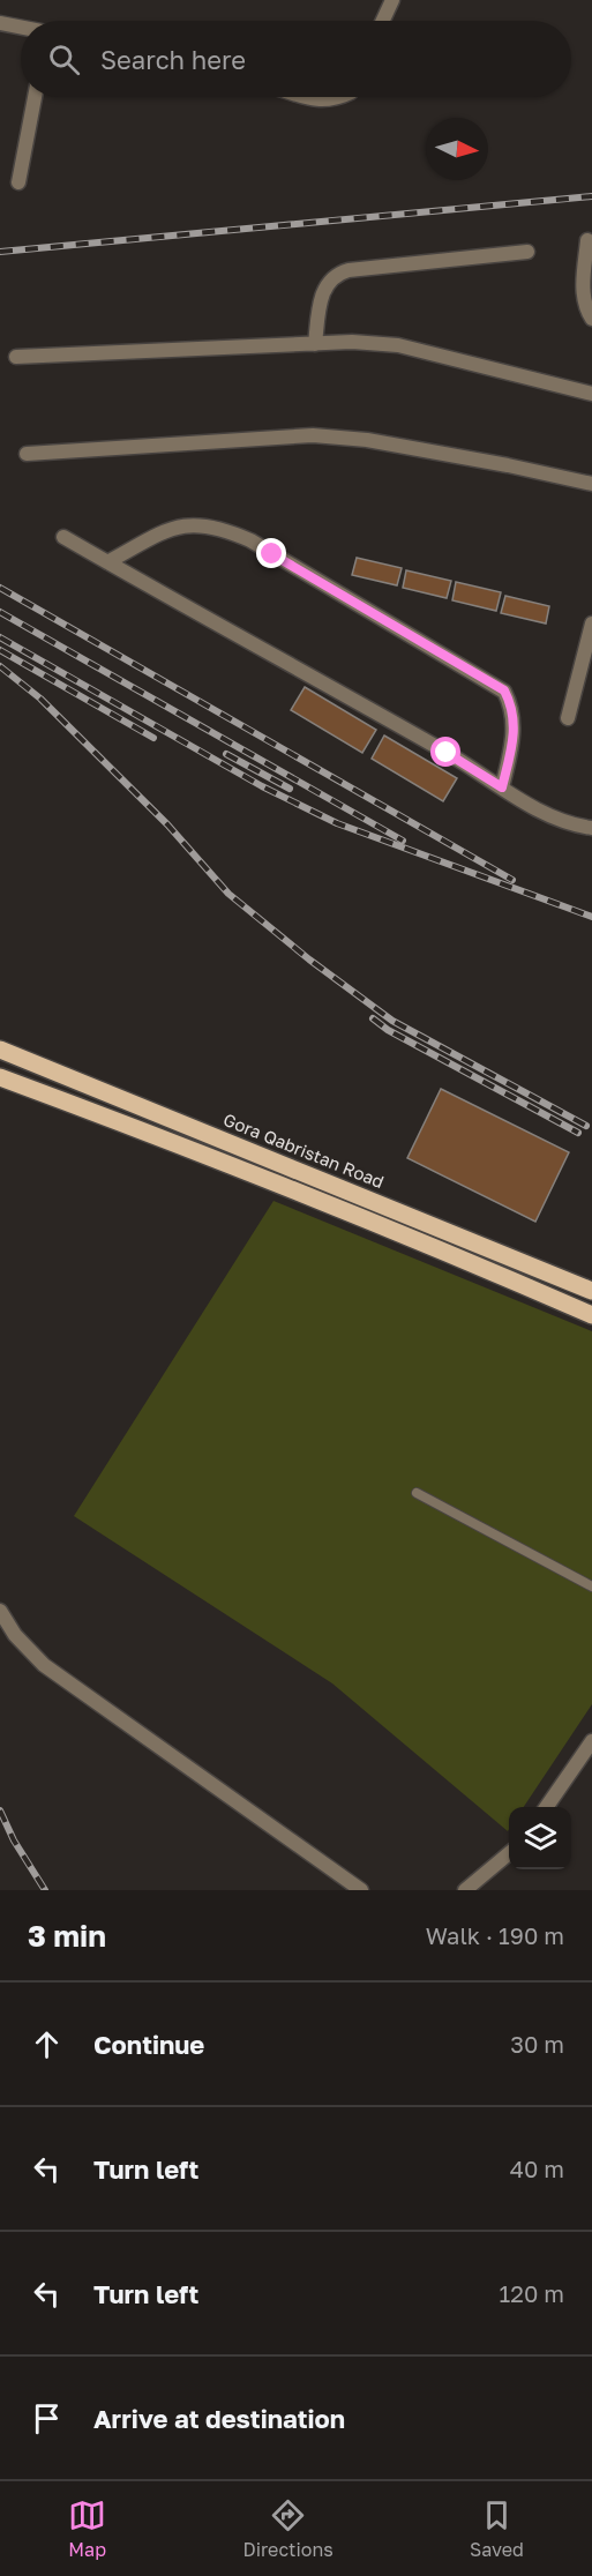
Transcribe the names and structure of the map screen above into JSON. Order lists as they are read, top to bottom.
{
  "streets": {
    "main road": ["Gora Qabristan Road"]
  },
  "north": "right",
  "page": {
    "search": "Search here",
    "heading": ["3 min", "Walk · 190 m"],
    "list": [
      ["Continue", "30 m"],
      ["Turn left", "40 m"],
      ["Turn left", "120 m"],
      "Arrive at destination"
    ],
    "nav": ["Map", "Directions", "Saved"]
  }
}
